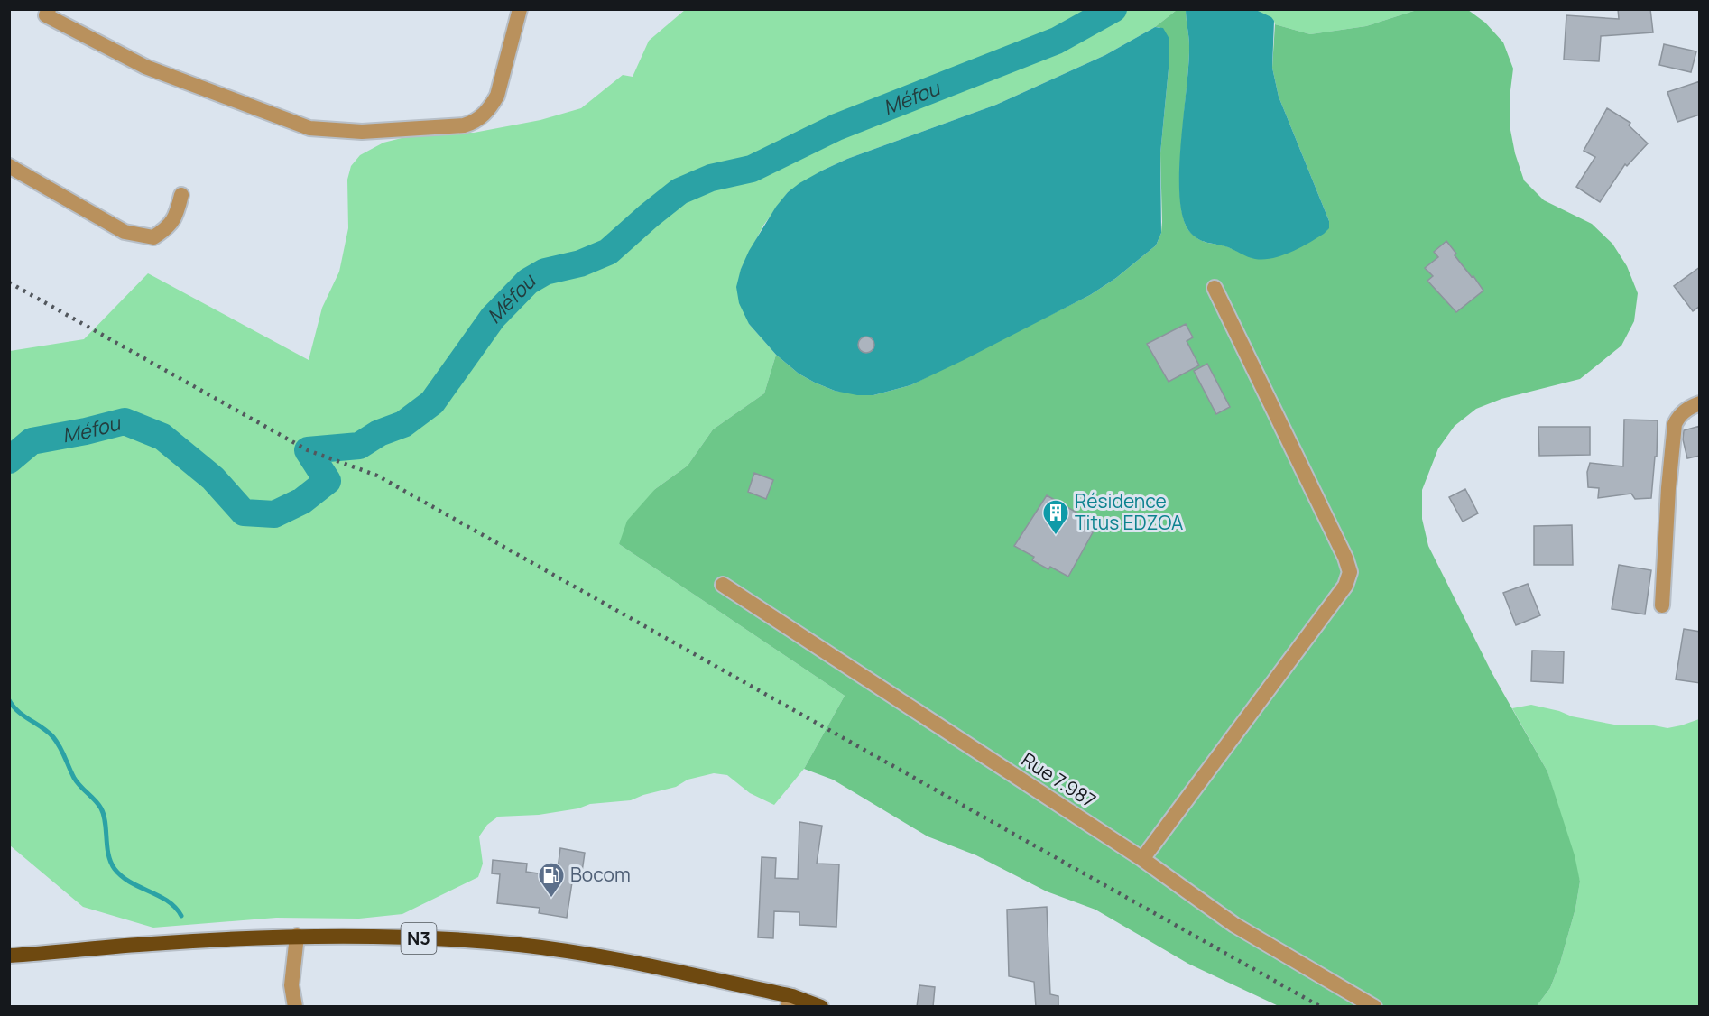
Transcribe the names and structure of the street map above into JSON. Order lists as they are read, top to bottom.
{
  "streets": {
    "highway": ["N3"],
    "street": ["Rue 7.987"]
  },
  "water": ["Méfou"],
  "places": {
    "building": ["Résidence Titus EDZOA"],
    "fuel station": ["Bocom"]
  }
}
